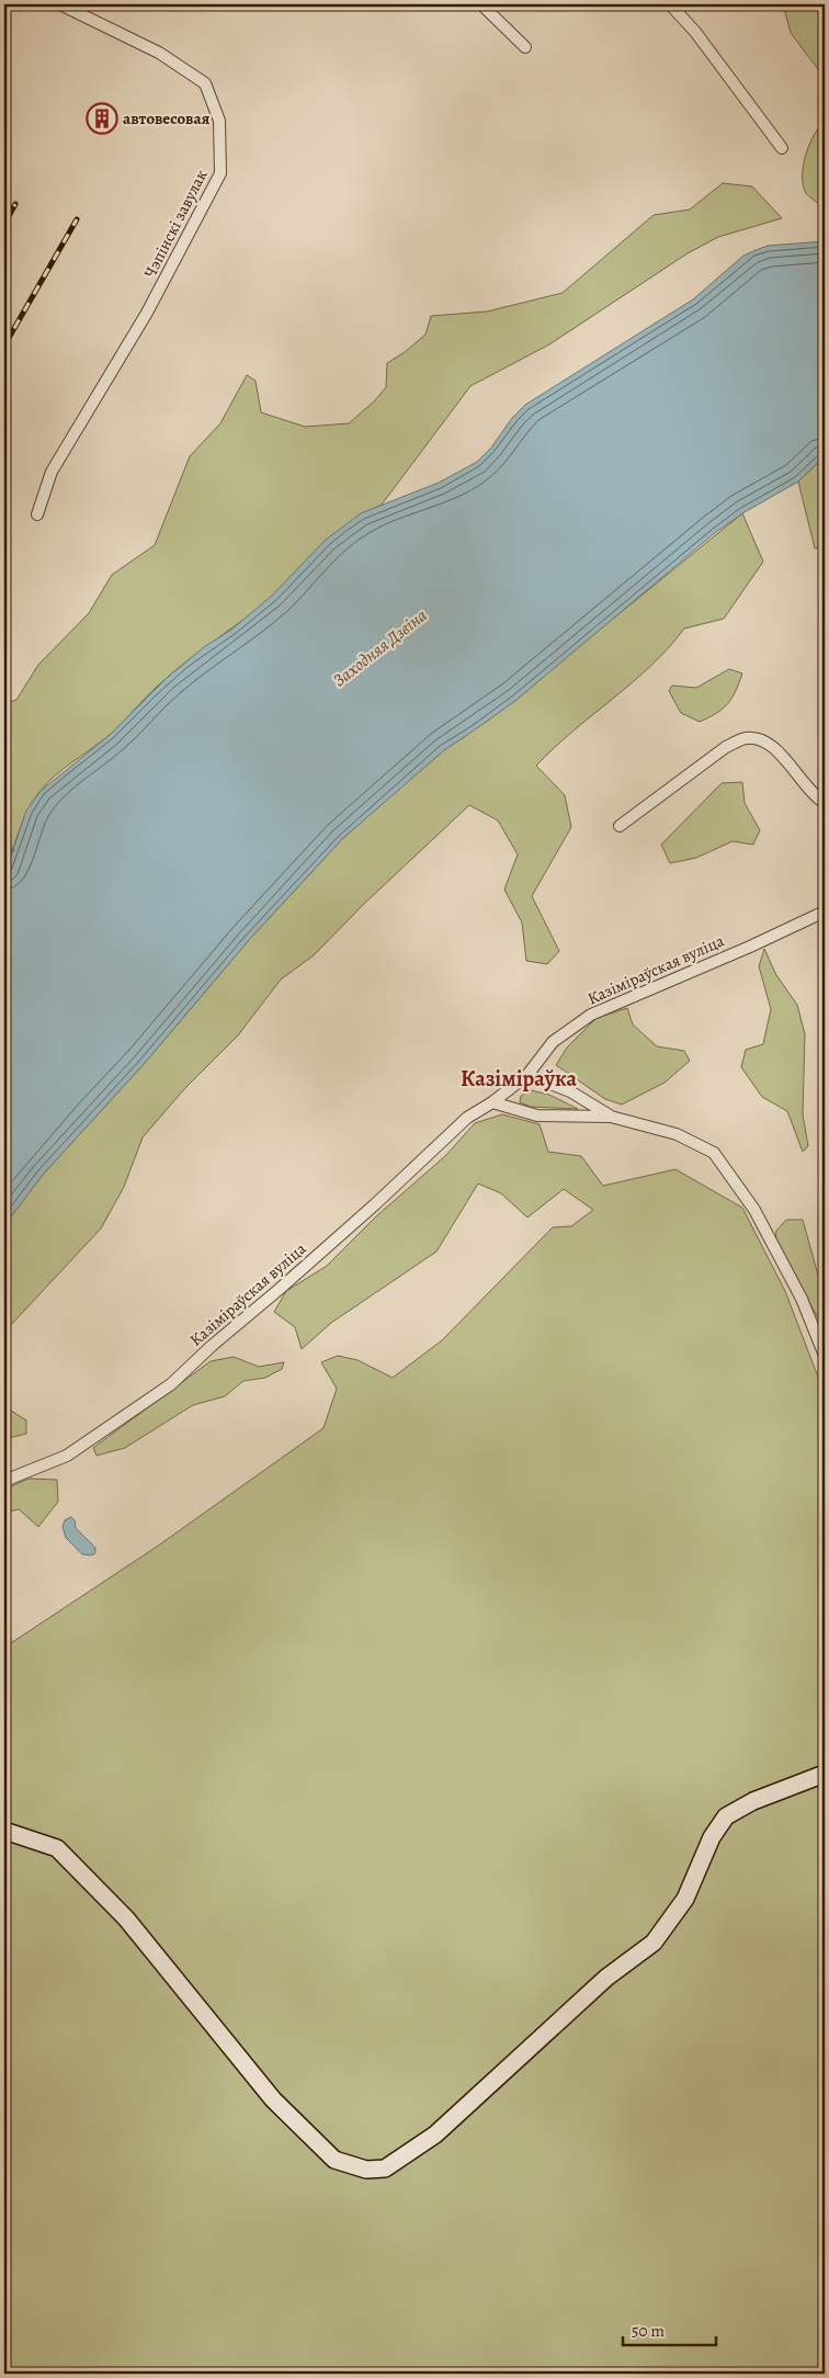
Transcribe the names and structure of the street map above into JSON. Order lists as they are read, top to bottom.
{
  "streets": {
    "street": ["Чэпінскі завулак", "Казіміраўская вуліца"]
  },
  "districts": ["Казіміраўка"],
  "water": ["Заходняя Дзвіна"],
  "places": {
    "building": ["автовесовая"]
  },
  "scale_bar": "50 m"
}
